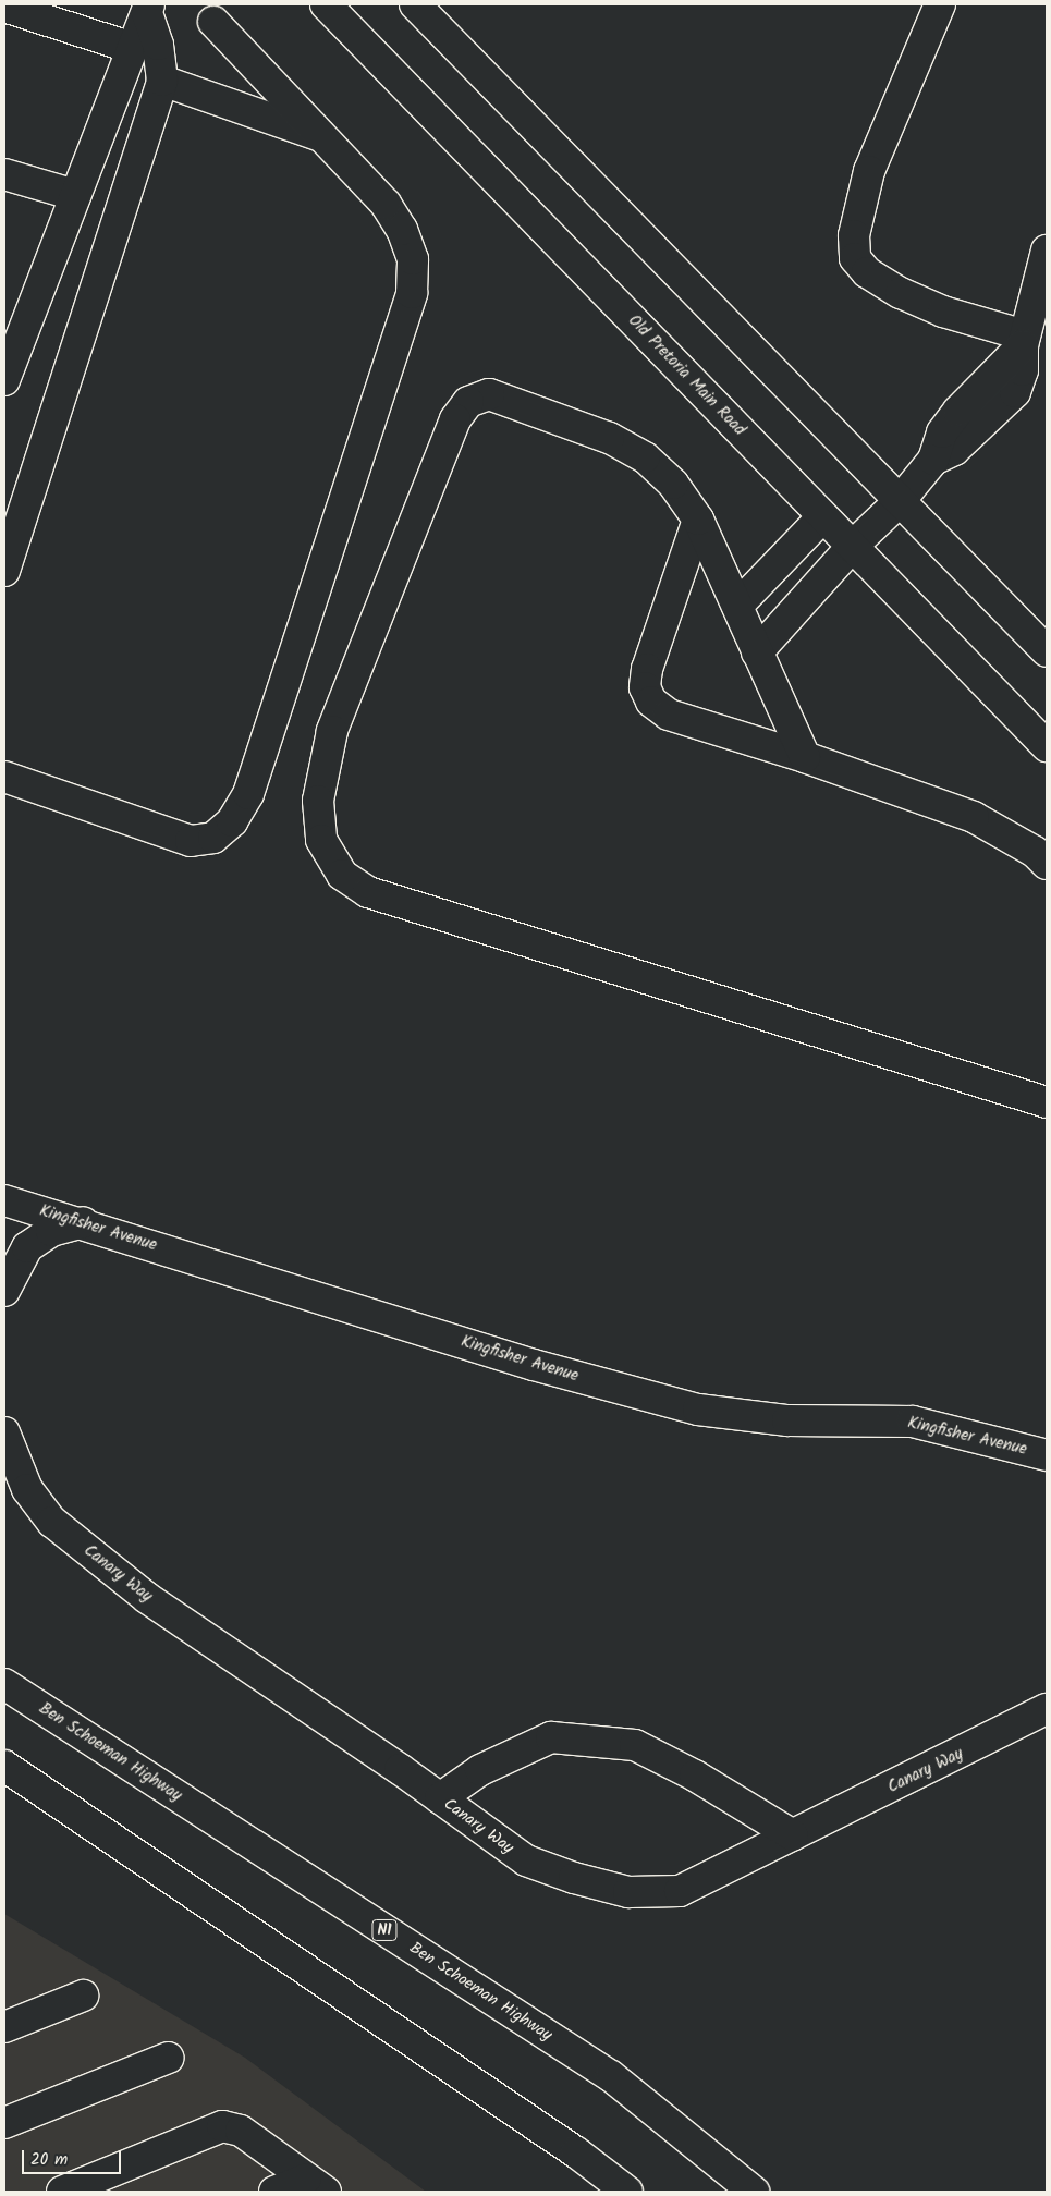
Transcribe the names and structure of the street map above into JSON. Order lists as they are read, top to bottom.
{
  "streets": {
    "main road": [
      "Old Pretoria Main Road",
      "Kingfisher Avenue",
      "Canary Way",
      "Ben Schoeman Highway",
      "N1"
    ]
  },
  "scale_bar": "20 m"
}
